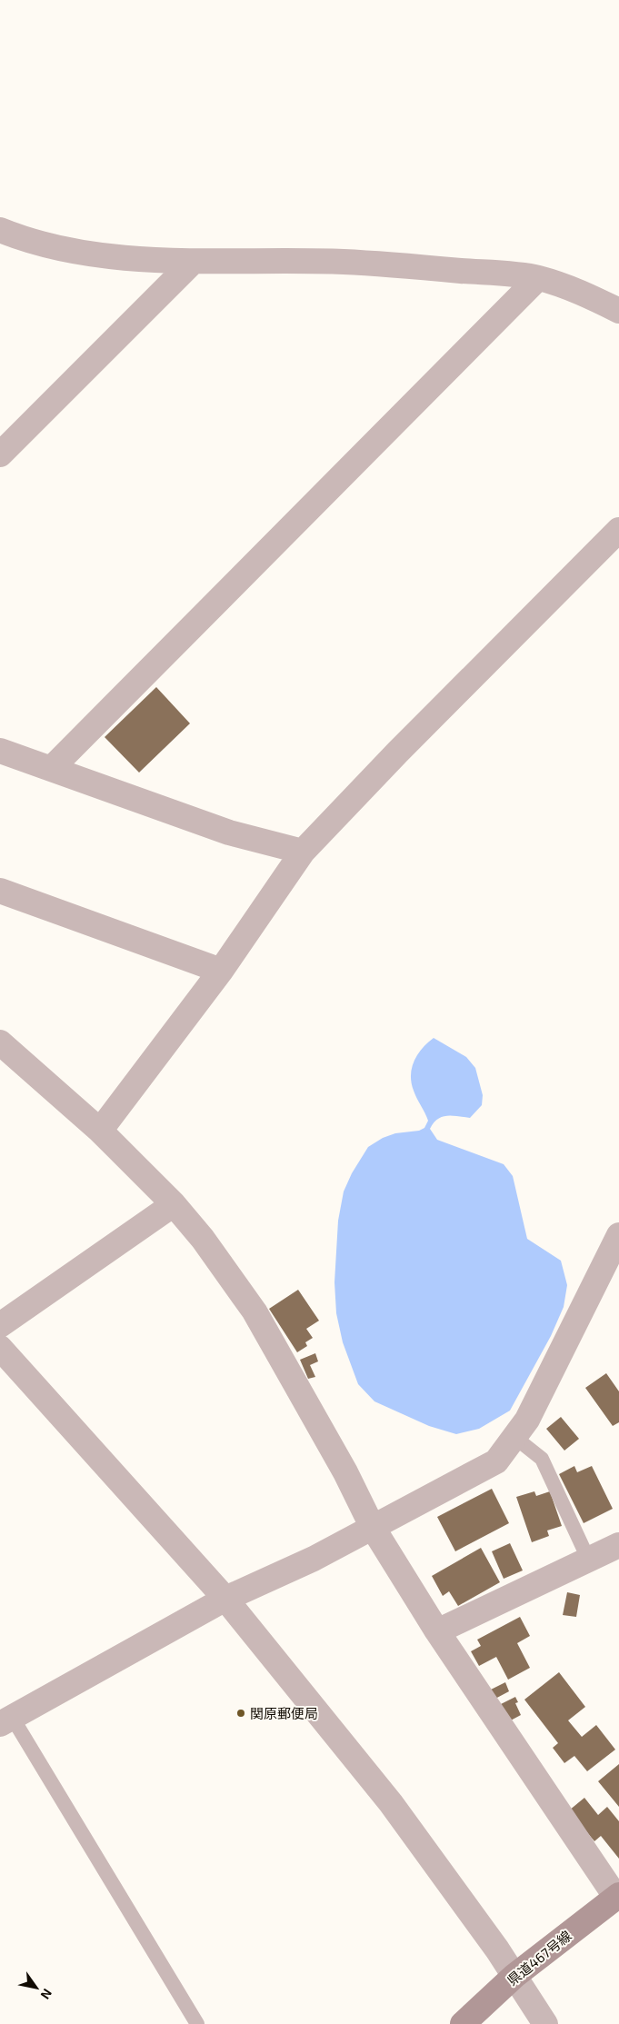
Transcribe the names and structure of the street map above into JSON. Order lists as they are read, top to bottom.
{
  "streets": {
    "main road": ["県道467号線"]
  },
  "places": ["関原郵便局"],
  "north": "bottom right"
}
